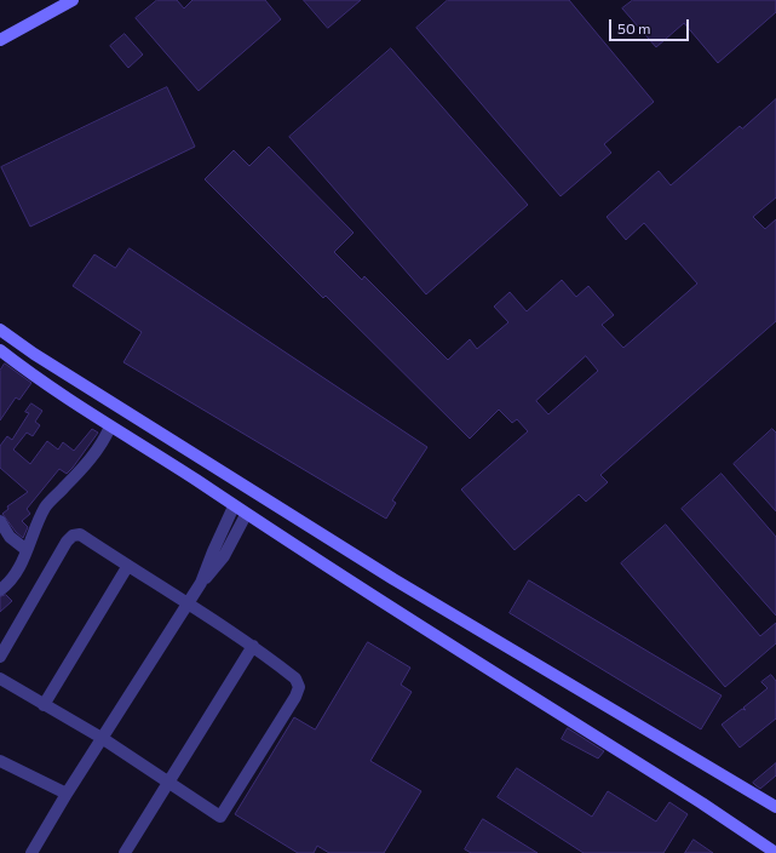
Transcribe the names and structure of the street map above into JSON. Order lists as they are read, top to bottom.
{
  "scale_bar": "50 m"
}
